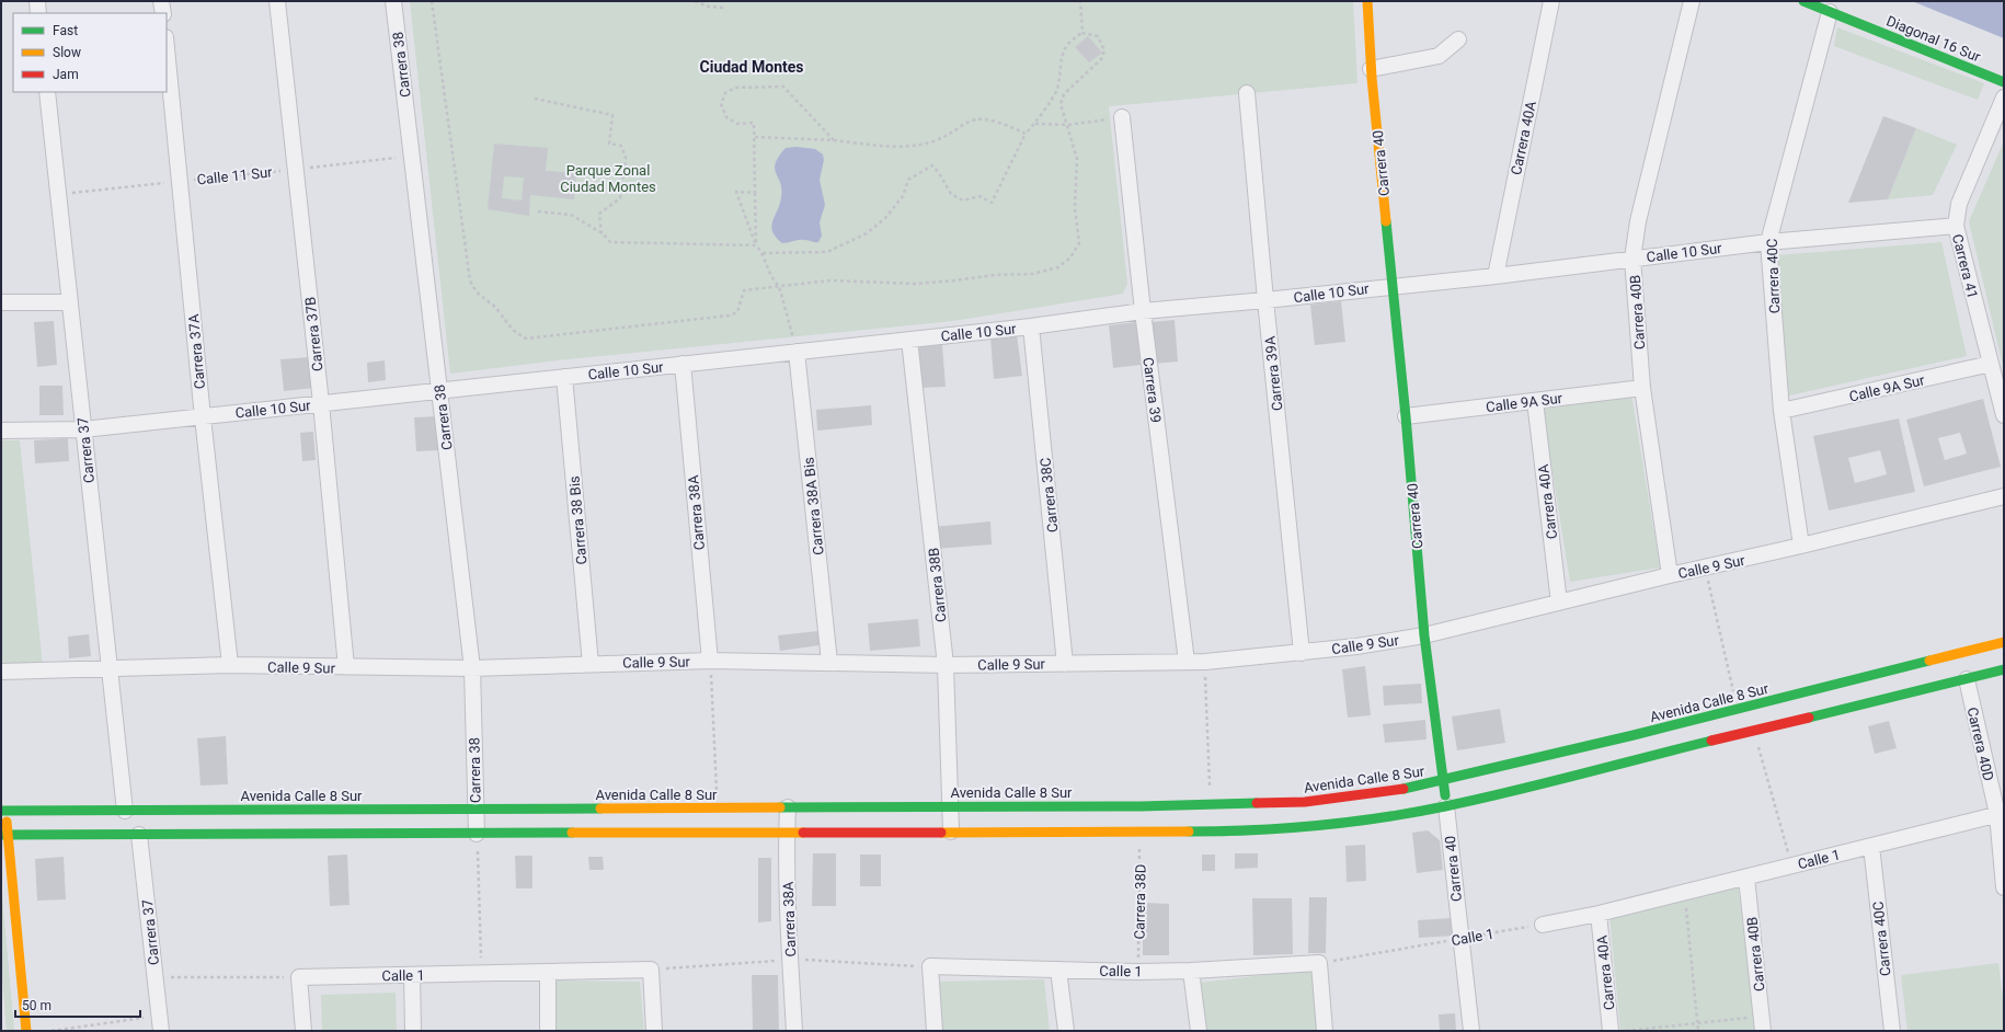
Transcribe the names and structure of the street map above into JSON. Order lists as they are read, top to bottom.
{
  "streets": {
    "main road": ["Diagonal 16 Sur", "Carrera 40", "Avenida Calle 8 Sur"],
    "street": [
      "Carrera 38",
      "Carrera 40A",
      "Calle 10 Sur",
      "Carrera 41",
      "Carrera 40C",
      "Carrera 40B",
      "Carrera 37B",
      "Carrera 37A",
      "Carrera 39A",
      "Calle 9A Sur",
      "Carrera 39",
      "Carrera 37",
      "Carrera 38C",
      "Carrera 38A Bis",
      "Carrera 38A",
      "Carrera 38 Bis",
      "Calle 9 Sur",
      "Carrera 38B",
      "Carrera 40D",
      "Calle 1"
    ],
    "path": ["Calle 11 Sur", "Carrera 38D"]
  },
  "crossings": [
    ["Diagonal 16 Sur", "Carrera 40C"],
    ["Carrera 38", "Calle 11 Sur"],
    ["Carrera 38", "Calle 10 Sur"],
    ["Carrera 38", "Calle 9 Sur"],
    ["Carrera 38", "Avenida Calle 8 Sur"],
    ["Carrera 40A", "Calle 10 Sur"],
    ["Carrera 40A", "Calle 9A Sur"],
    ["Carrera 40A", "Calle 9 Sur"],
    ["Carrera 40A", "Calle 1"],
    ["Carrera 40", "Calle 10 Sur"],
    ["Carrera 40", "Calle 9A Sur"],
    ["Carrera 40", "Calle 9 Sur"],
    ["Carrera 40", "Avenida Calle 8 Sur"],
    ["Carrera 40", "Calle 1"],
    ["Calle 11 Sur", "Carrera 37B"],
    ["Calle 11 Sur", "Carrera 37A"],
    ["Calle 11 Sur", "Carrera 37"],
    ["Calle 10 Sur", "Carrera 41"],
    ["Calle 10 Sur", "Carrera 40C"],
    ["Calle 10 Sur", "Carrera 40B"],
    ["Calle 10 Sur", "Carrera 37B"],
    ["Calle 10 Sur", "Carrera 37A"],
    ["Calle 10 Sur", "Carrera 39A"],
    ["Calle 10 Sur", "Carrera 39"],
    ["Calle 10 Sur", "Carrera 37"],
    ["Calle 10 Sur", "Carrera 38C"],
    ["Calle 10 Sur", "Carrera 38A Bis"],
    ["Calle 10 Sur", "Carrera 38A"],
    ["Calle 10 Sur", "Carrera 38 Bis"],
    ["Calle 10 Sur", "Carrera 38B"],
    ["Carrera 41", "Calle 9A Sur"],
    ["Carrera 40C", "Calle 9A Sur"],
    ["Carrera 40C", "Calle 9 Sur"],
    ["Carrera 40C", "Calle 1"],
    ["Carrera 40B", "Calle 9A Sur"],
    ["Carrera 40B", "Calle 9 Sur"],
    ["Carrera 40B", "Calle 1"],
    ["Carrera 37B", "Calle 9 Sur"],
    ["Carrera 37A", "Calle 9 Sur"],
    ["Carrera 39A", "Calle 9 Sur"],
    ["Carrera 39", "Calle 9 Sur"],
    ["Carrera 37", "Calle 9 Sur"],
    ["Carrera 37", "Avenida Calle 8 Sur"],
    ["Carrera 38C", "Calle 9 Sur"],
    ["Carrera 38A Bis", "Calle 9 Sur"],
    ["Carrera 38A", "Calle 9 Sur"],
    ["Carrera 38A", "Avenida Calle 8 Sur"],
    ["Carrera 38 Bis", "Calle 9 Sur"],
    ["Calle 9 Sur", "Carrera 38B"],
    ["Carrera 38B", "Avenida Calle 8 Sur"],
    ["Carrera 40D", "Calle 1"],
    ["Calle 1", "Carrera 38D"]
  ],
  "districts": ["Ciudad Montes"],
  "parks": ["Parque Zonal Ciudad Montes"],
  "legend": ["Fast", "Slow", "Jam"],
  "scale_bar": "50 m"
}
